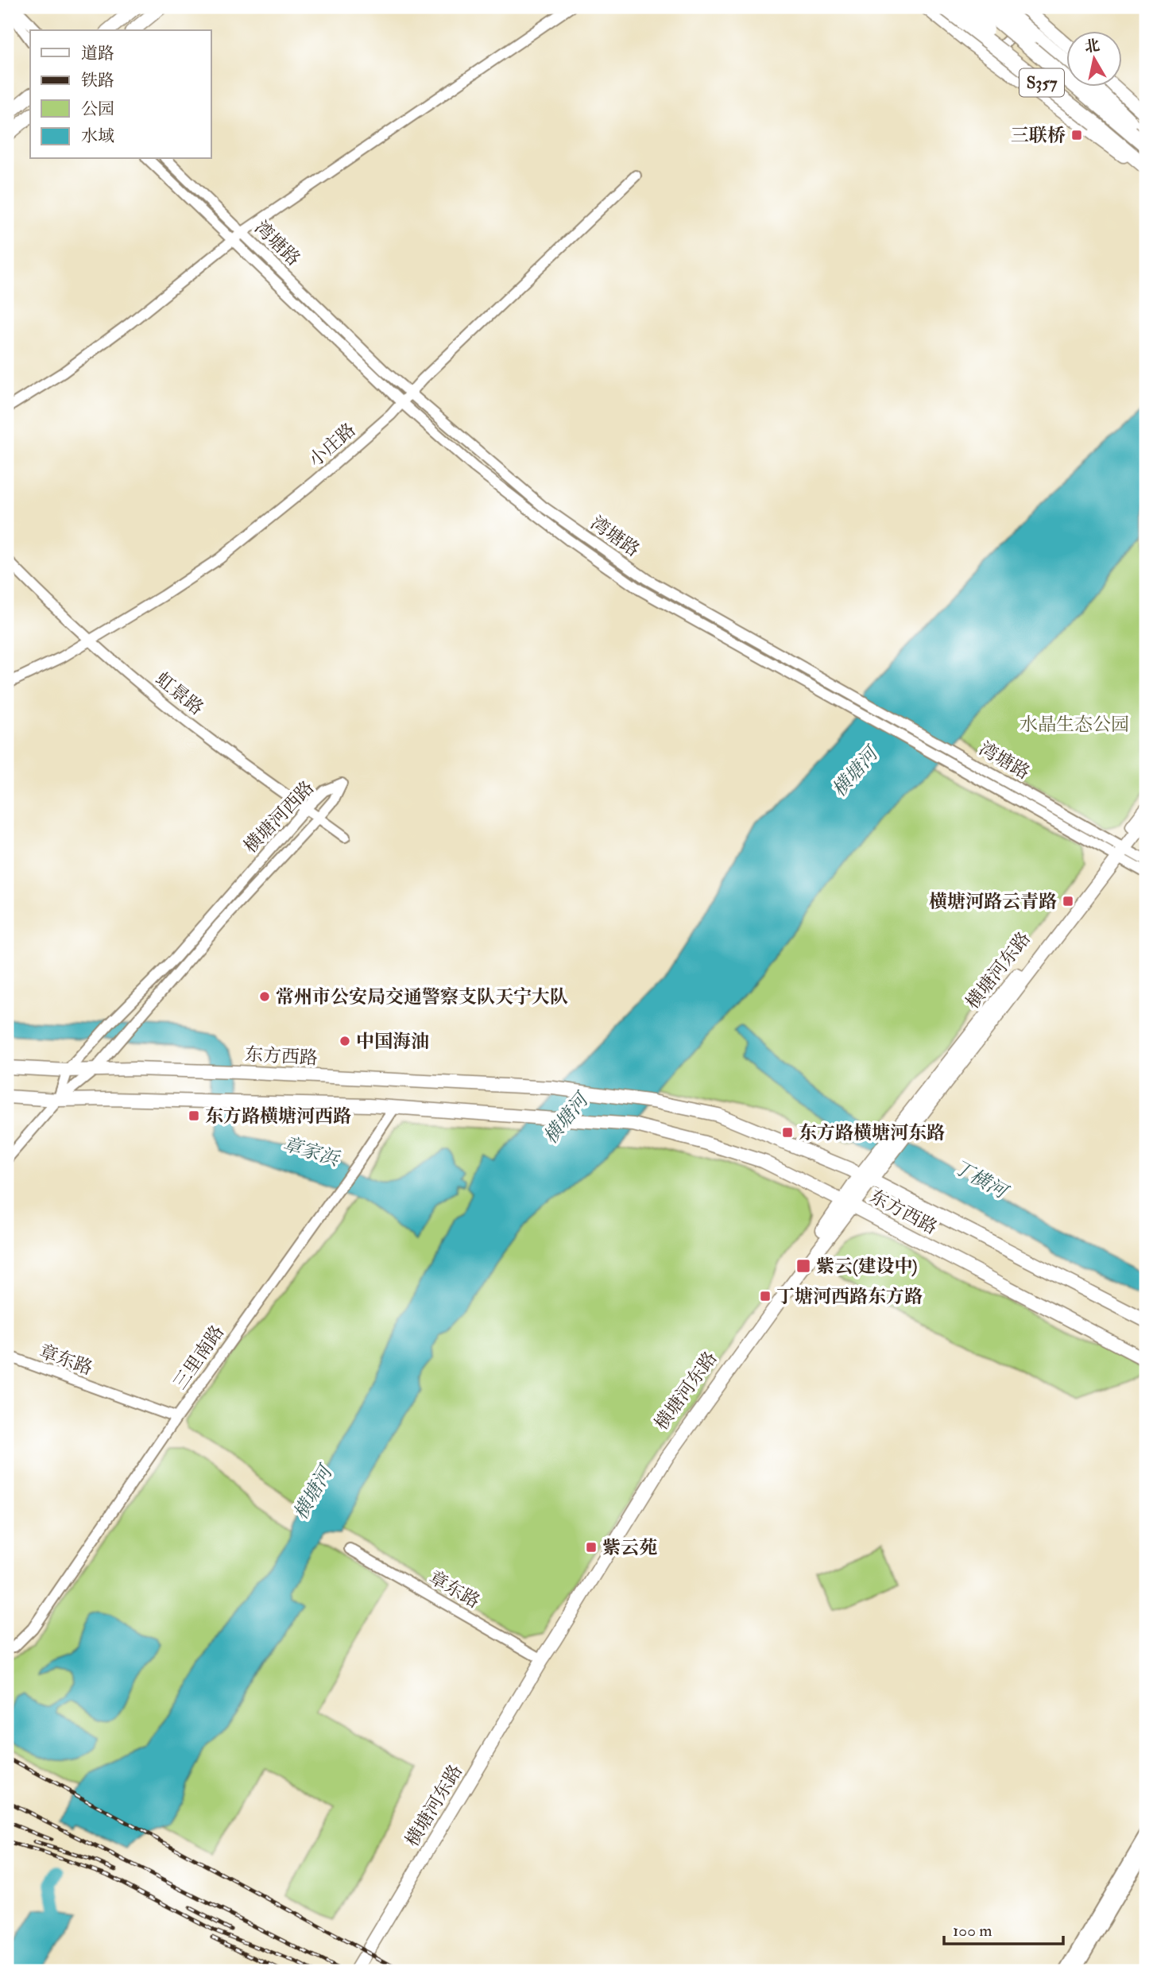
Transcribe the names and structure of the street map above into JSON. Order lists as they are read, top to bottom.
{
  "streets": {
    "main road": ["S357", "横塘河东路", "东方西路"],
    "street": [
      "湾塘路",
      "小庄路",
      "虹景路",
      "横塘河西路",
      "三里南路",
      "章东路"
    ]
  },
  "crossings": [
    ["湾塘路", "小庄路"],
    ["湾塘路", "横塘河东路"],
    ["小庄路", "虹景路"],
    ["虹景路", "横塘河西路"],
    ["横塘河西路", "东方西路"],
    ["横塘河东路", "东方西路"],
    ["横塘河东路", "章东路"],
    ["东方西路", "三里南路"],
    ["三里南路", "章东路"]
  ],
  "water": ["横塘河", "章家浜", "丁横河"],
  "parks": ["水晶生态公园"],
  "places": {
    "transit": [
      "三联桥",
      "横塘河路云青路",
      "东方路横塘河西路",
      "东方路横塘河东路",
      "紫云(建设中)",
      "丁塘河西路东方路",
      "紫云苑"
    ],
    "other": ["常州市公安局交通警察支队天宁大队", "中国海油"]
  },
  "legend": [
    "道路",
    "铁路",
    "公园",
    "水域"
  ],
  "scale_bar": "100 m",
  "north": "top"
}
